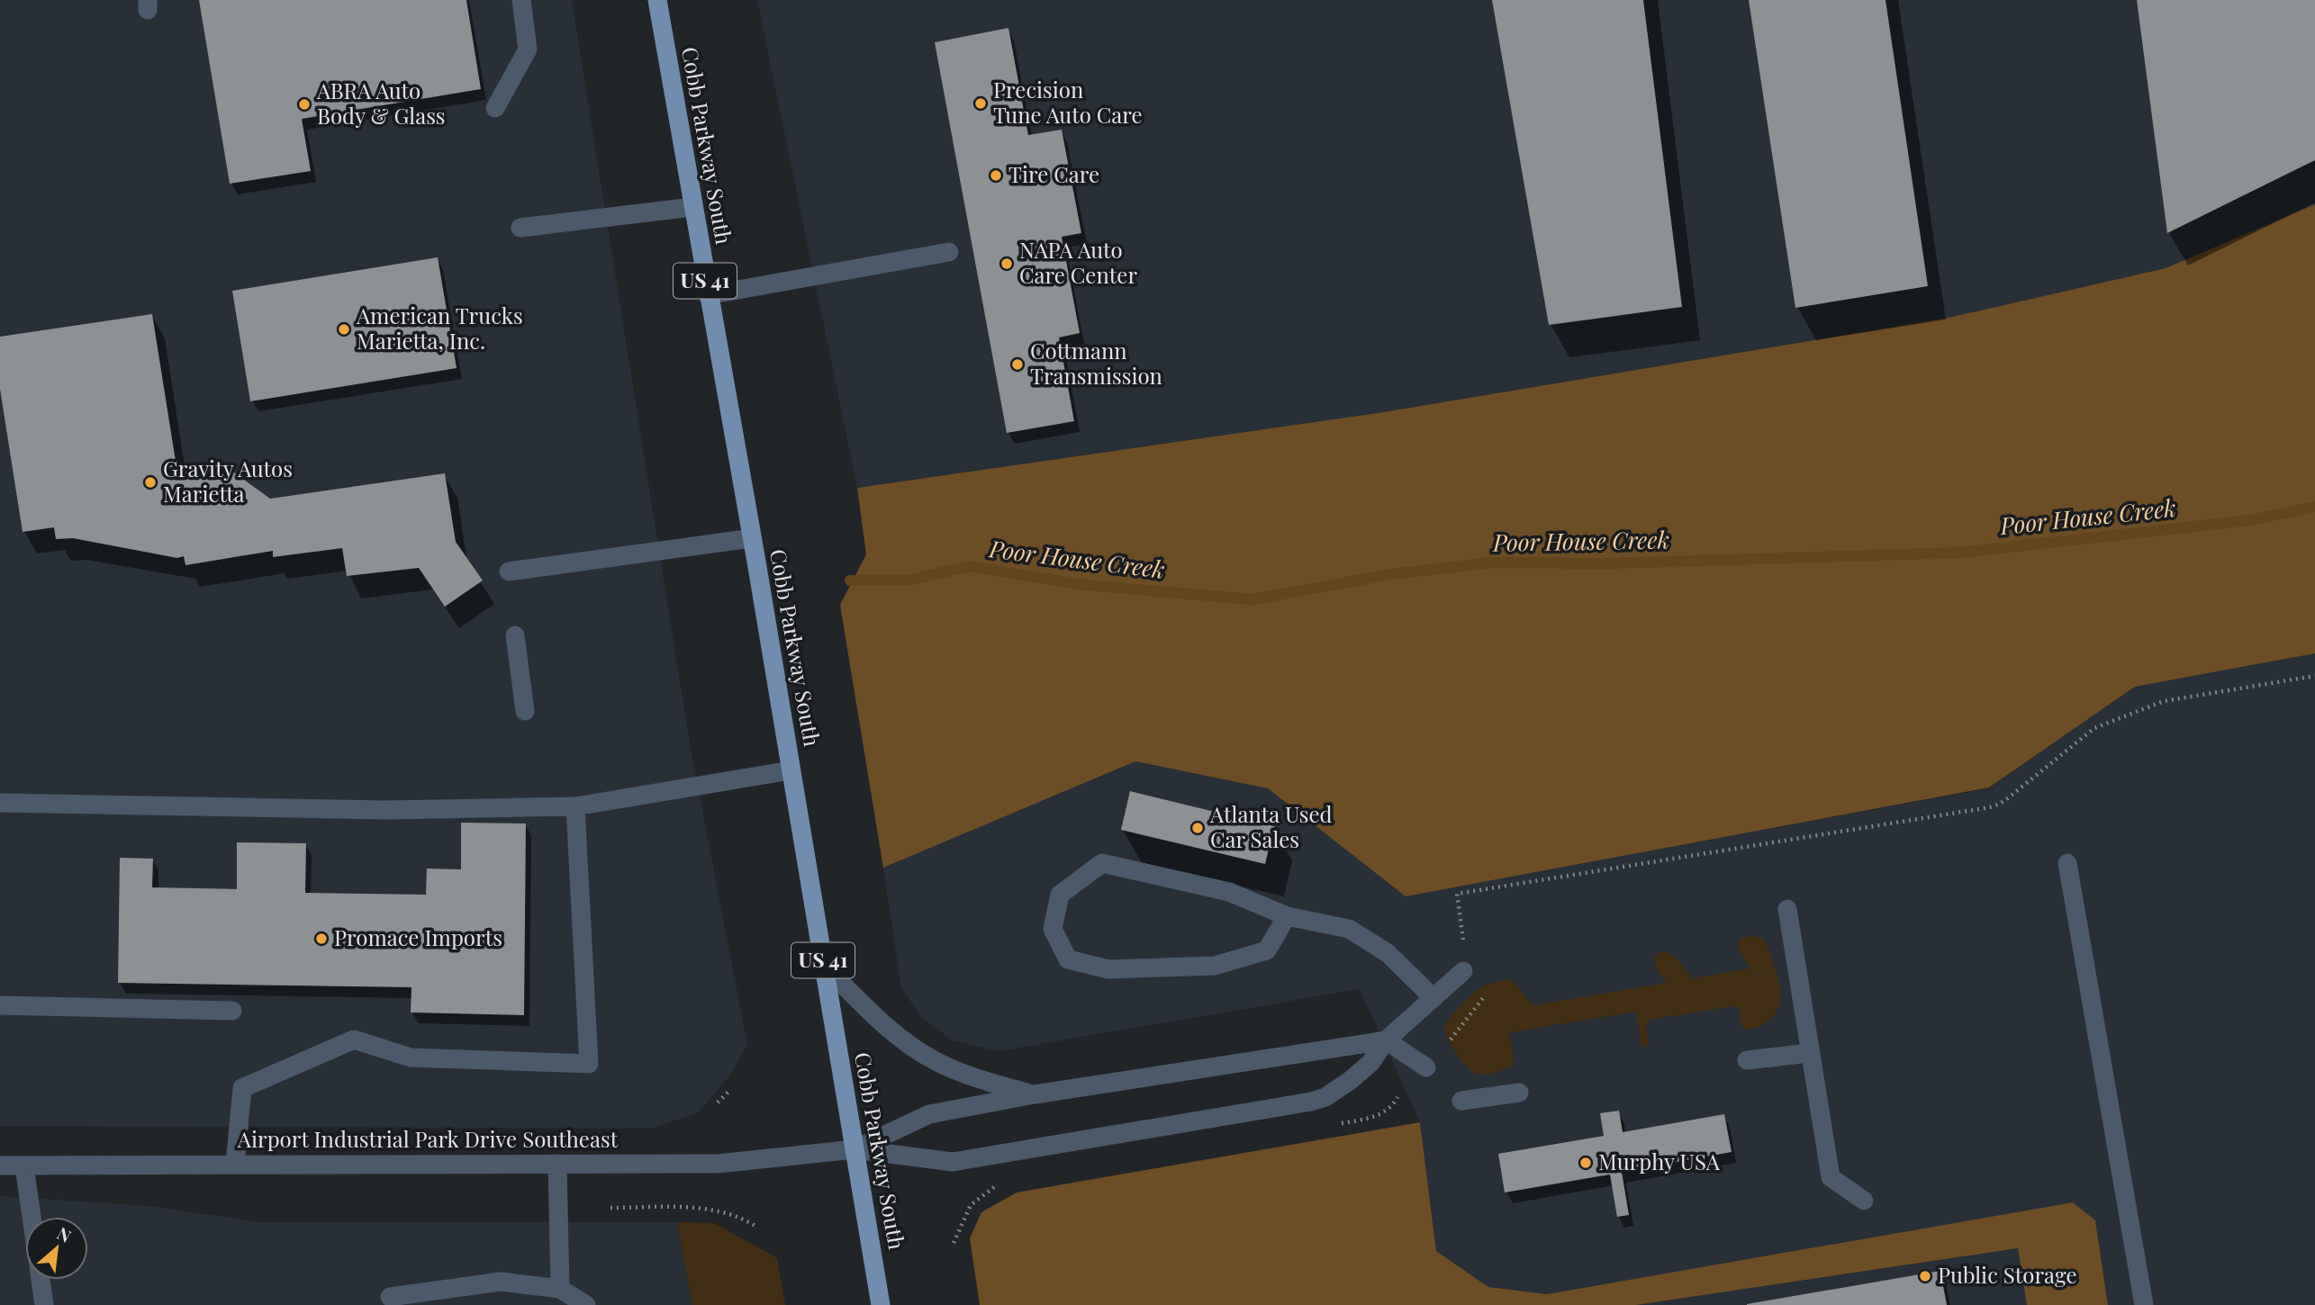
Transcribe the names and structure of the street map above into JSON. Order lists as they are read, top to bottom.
{
  "streets": {
    "main road": ["Cobb Parkway South", "US 41"],
    "street": ["Airport Industrial Park Drive Southeast"]
  },
  "crossings": [
    ["Cobb Parkway South", "Airport Industrial Park Drive Southeast"]
  ],
  "water": ["Poor House Creek"],
  "places": [
    "Precision Tune Auto Care",
    "ABRA Auto Body & Glass",
    "Tire Care",
    "NAPA Auto Care Center",
    "American Trucks Marietta, Inc.",
    "Cottmann Transmission",
    "Gravity Autos Marietta",
    "Atlanta Used Car Sales",
    "Promace Imports",
    "Murphy USA",
    "Public Storage"
  ],
  "north": "top right"
}
